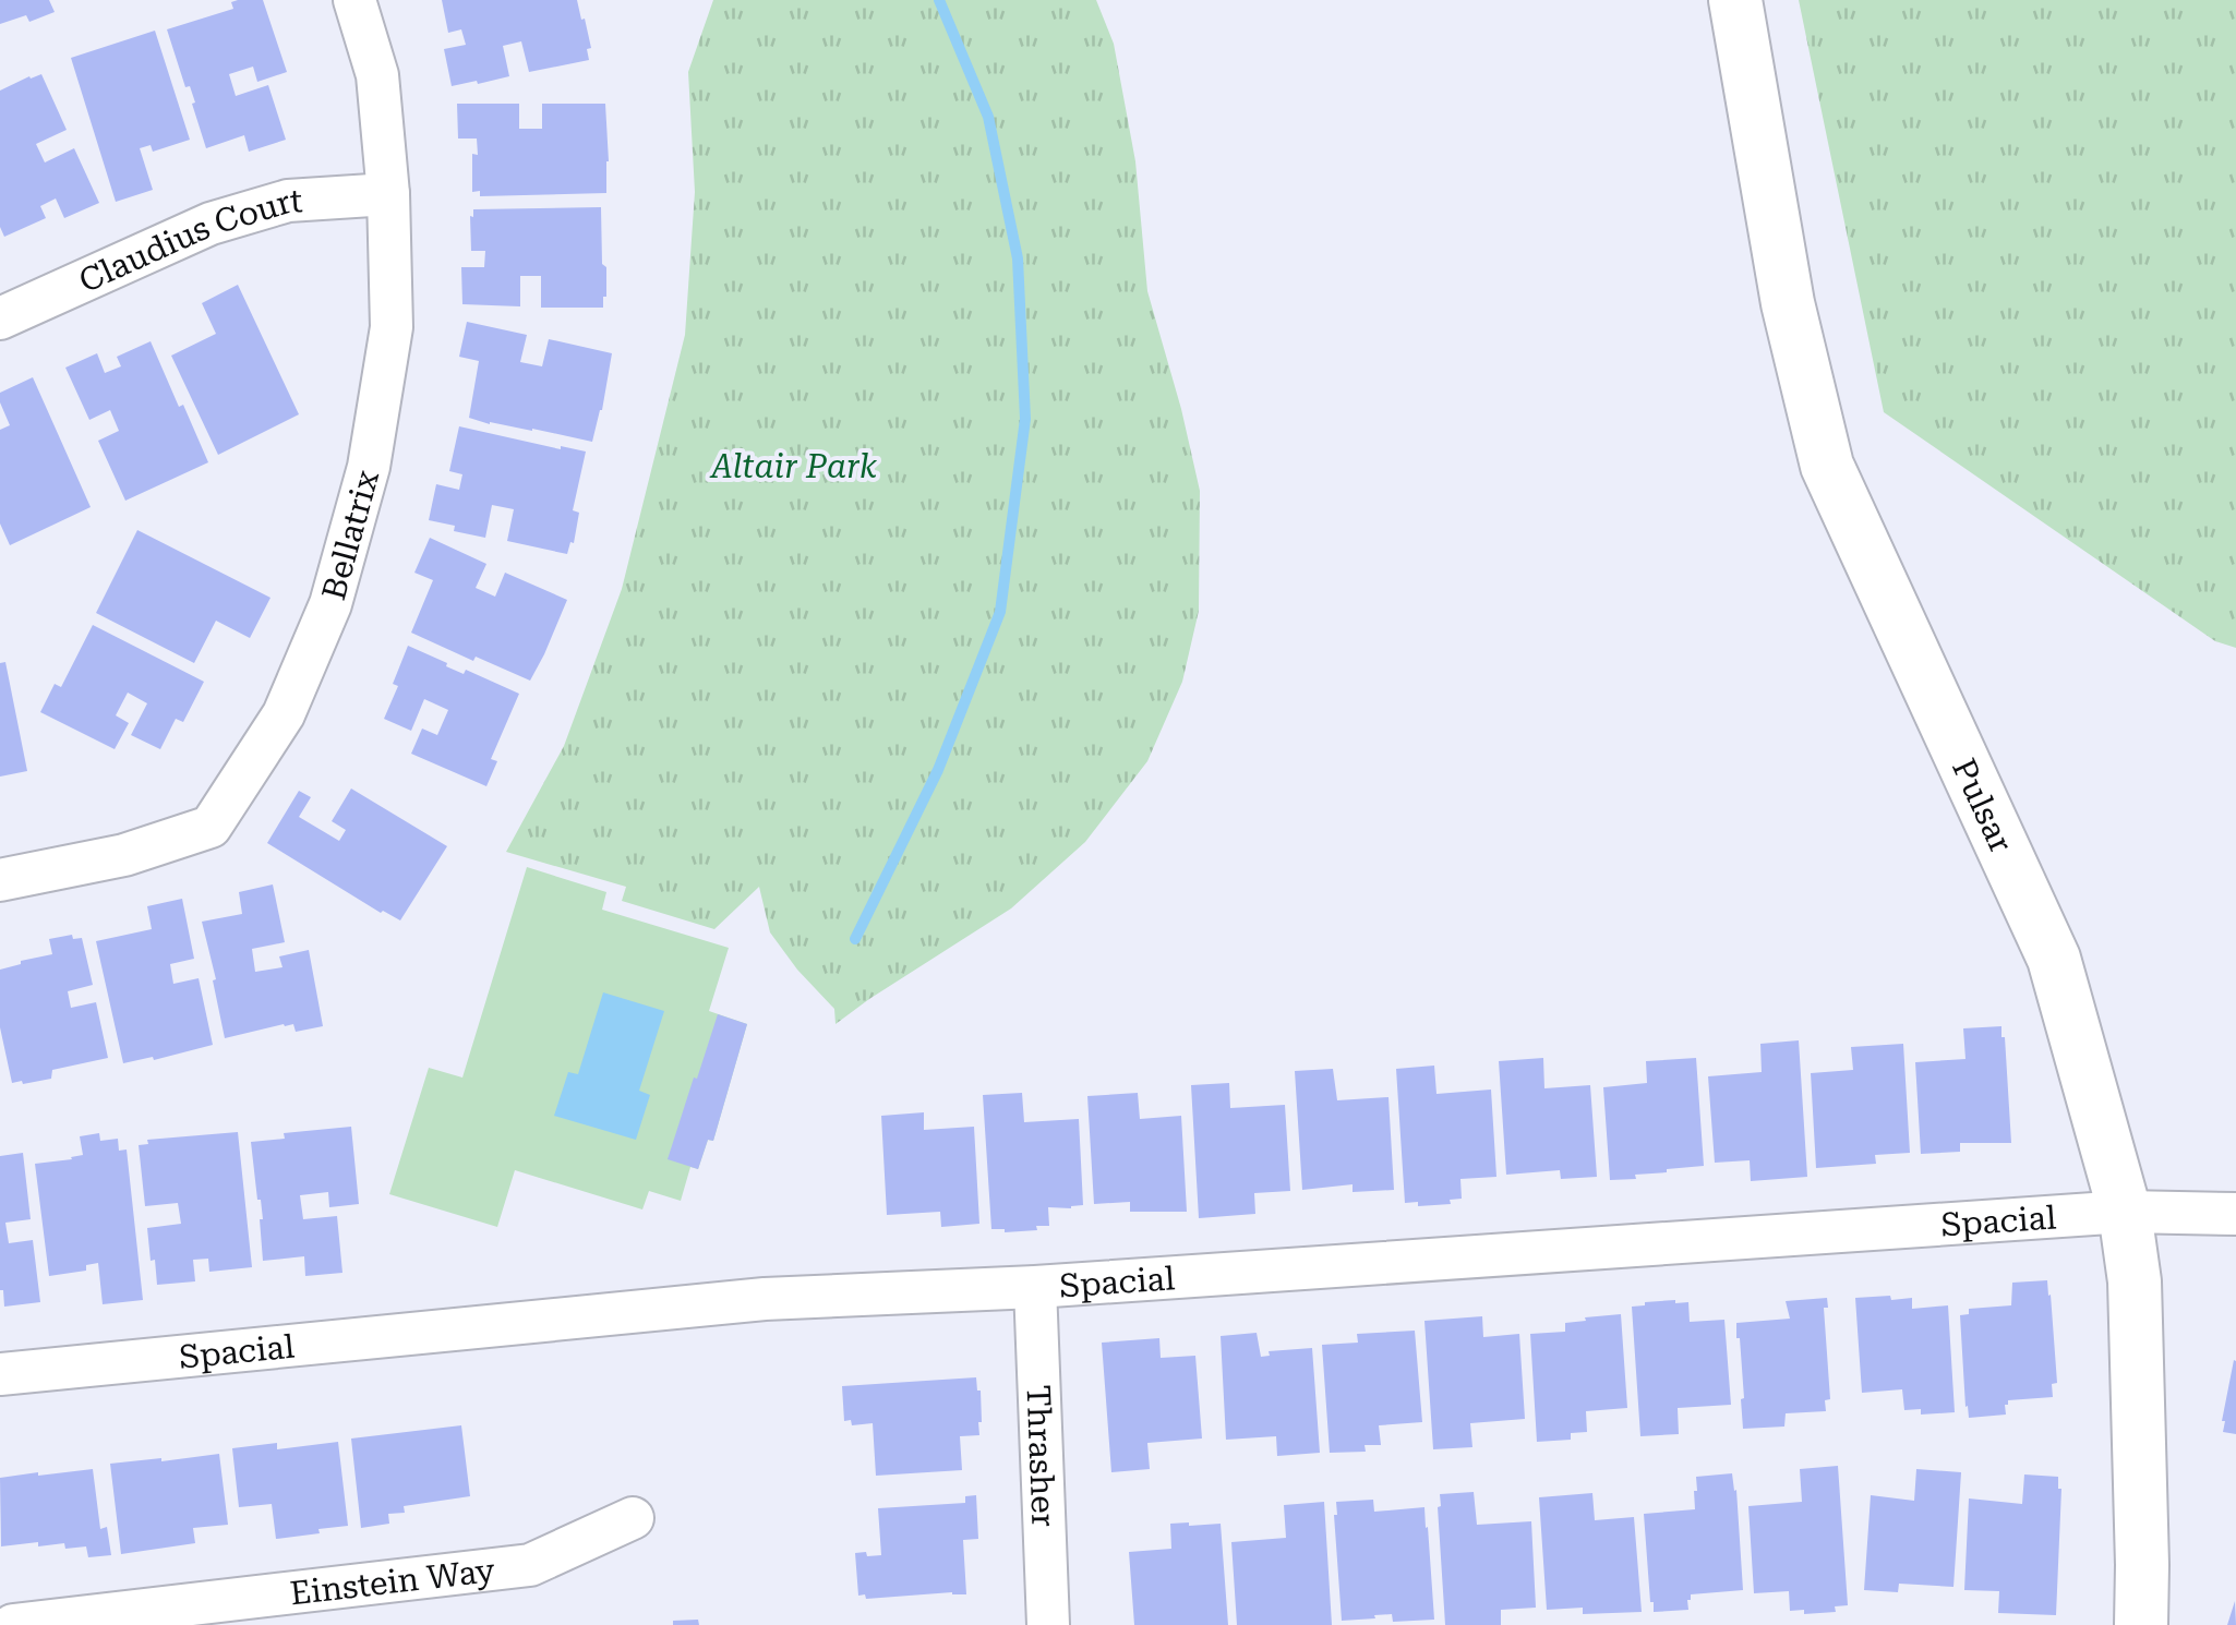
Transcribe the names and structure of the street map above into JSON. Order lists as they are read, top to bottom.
{
  "streets": {
    "street": [
      "Claudius Court",
      "Bellatrix",
      "Pulsar",
      "Spacial",
      "Thrasher",
      "Einstein Way"
    ]
  },
  "crossings": [
    ["Claudius Court", "Bellatrix"],
    ["Pulsar", "Spacial"],
    ["Spacial", "Thrasher"]
  ],
  "parks": ["Altair Park"]
}
